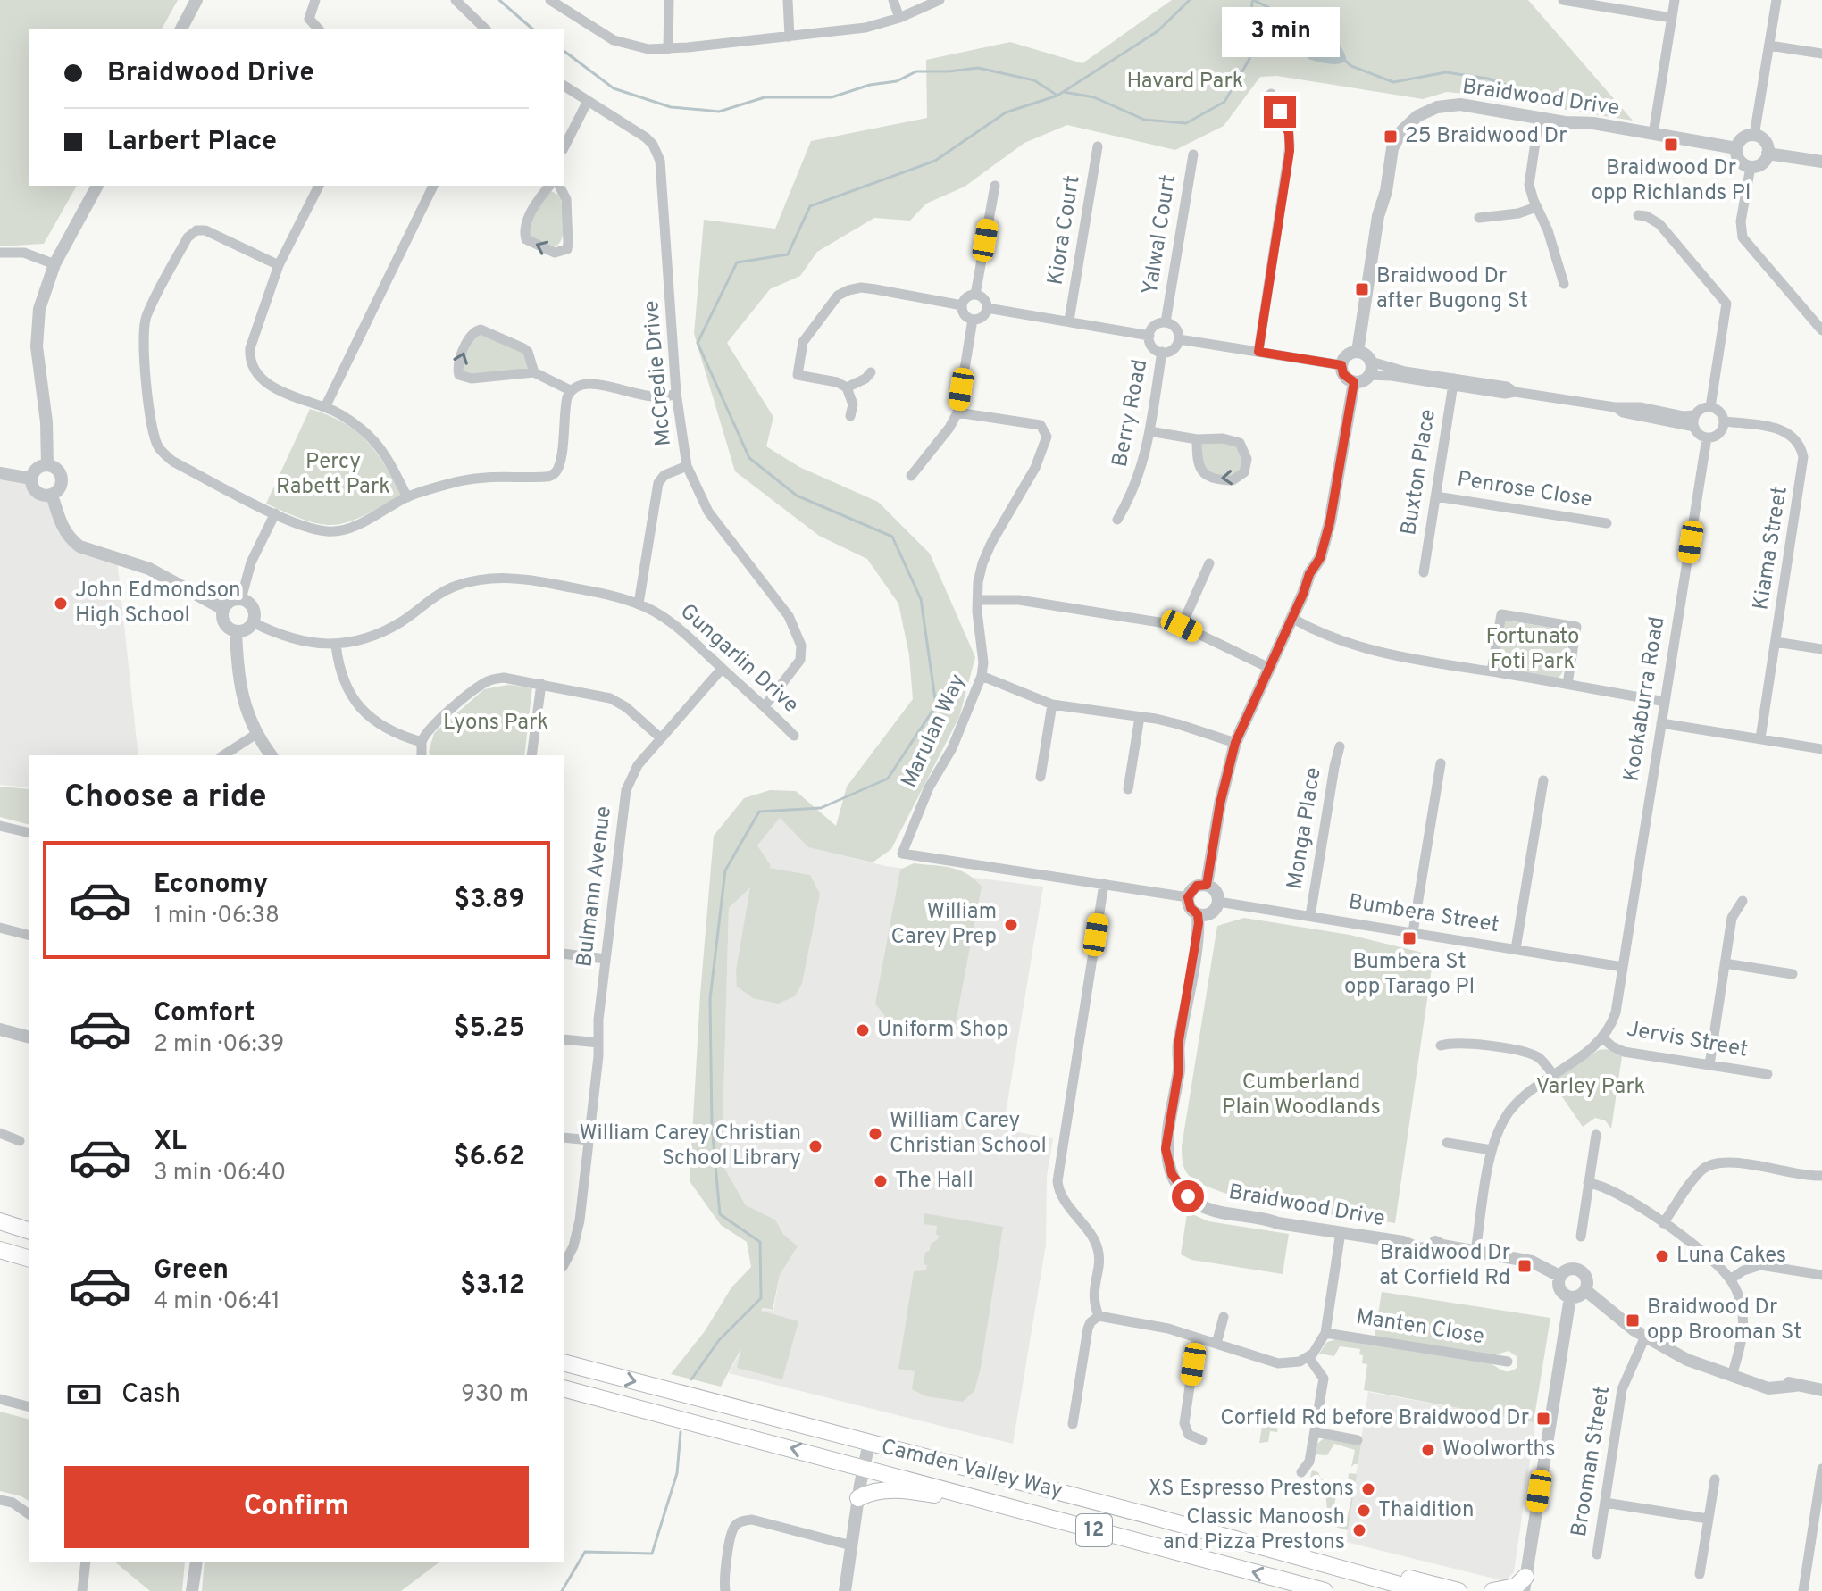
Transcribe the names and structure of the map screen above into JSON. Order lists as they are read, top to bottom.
{
  "streets": {
    "main road": ["Camden Valley Way", "12"],
    "street": [
      "Braidwood Drive",
      "Kiora Court",
      "Yalwal Court",
      "McCredie Drive",
      "Berry Road",
      "Buxton Place",
      "Penrose Close",
      "Kiama Street",
      "Gungarlin Drive",
      "Kookaburra Road",
      "Marulan Way",
      "Monga Place",
      "Bulmann Avenue",
      "Bumbera Street",
      "Jervis Street",
      "Manten Close",
      "Brooman Street"
    ]
  },
  "crossings": [
    ["Braidwood Drive", "Bumbera Street"],
    ["Yalwal Court", "Berry Road"],
    ["McCredie Drive", "Gungarlin Drive"],
    ["Buxton Place", "Penrose Close"],
    ["Kiama Street", "Kookaburra Road"],
    ["Gungarlin Drive", "Bulmann Avenue"],
    ["Kookaburra Road", "Bumbera Street"],
    ["Kookaburra Road", "Jervis Street"],
    ["Monga Place", "Bumbera Street"]
  ],
  "parks": [
    "Havard Park",
    "Percy Rabett Park",
    "Fortunato Foti Park",
    "Lyons Park",
    "Cumberland Plain Woodlands",
    "Varley Park"
  ],
  "places": {
    "transit": [
      "25 Braidwood Dr",
      "Braidwood Dr opp Richlands Pl",
      "Braidwood Dr after Bugong St",
      "Bumbera St opp Tarago Pl",
      "Braidwood Dr at Corfield Rd",
      "Braidwood Dr opp Brooman St",
      "Corfield Rd before Braidwood Dr"
    ],
    "other": [
      "John Edmondson High School",
      "William Carey Prep",
      "Uniform Shop",
      "William Carey Christian School",
      "William Carey Christian School Library",
      "The Hall",
      "Luna Cakes",
      "Woolworths",
      "XS Espresso Prestons",
      "Thaidition",
      "Classic Manoosh and Pizza Prestons"
    ]
  },
  "page": {
    "bubble": "3 min",
    "banner": ["Braidwood Drive", "Larbert Place"],
    "heading": "Choose a ride",
    "list": [
      {
        "name": "Economy",
        "note": "1 min · 06:38",
        "value": "$3.89"
      },
      {
        "name": "Comfort",
        "note": "2 min · 06:39",
        "value": "$5.25"
      },
      {
        "name": "XL",
        "note": "3 min · 06:40",
        "value": "$6.62"
      },
      {
        "name": "Green",
        "note": "4 min · 06:41",
        "value": "$3.12"
      }
    ],
    "pay": ["Cash", "930 m"],
    "buttons": "Confirm"
  }
}
